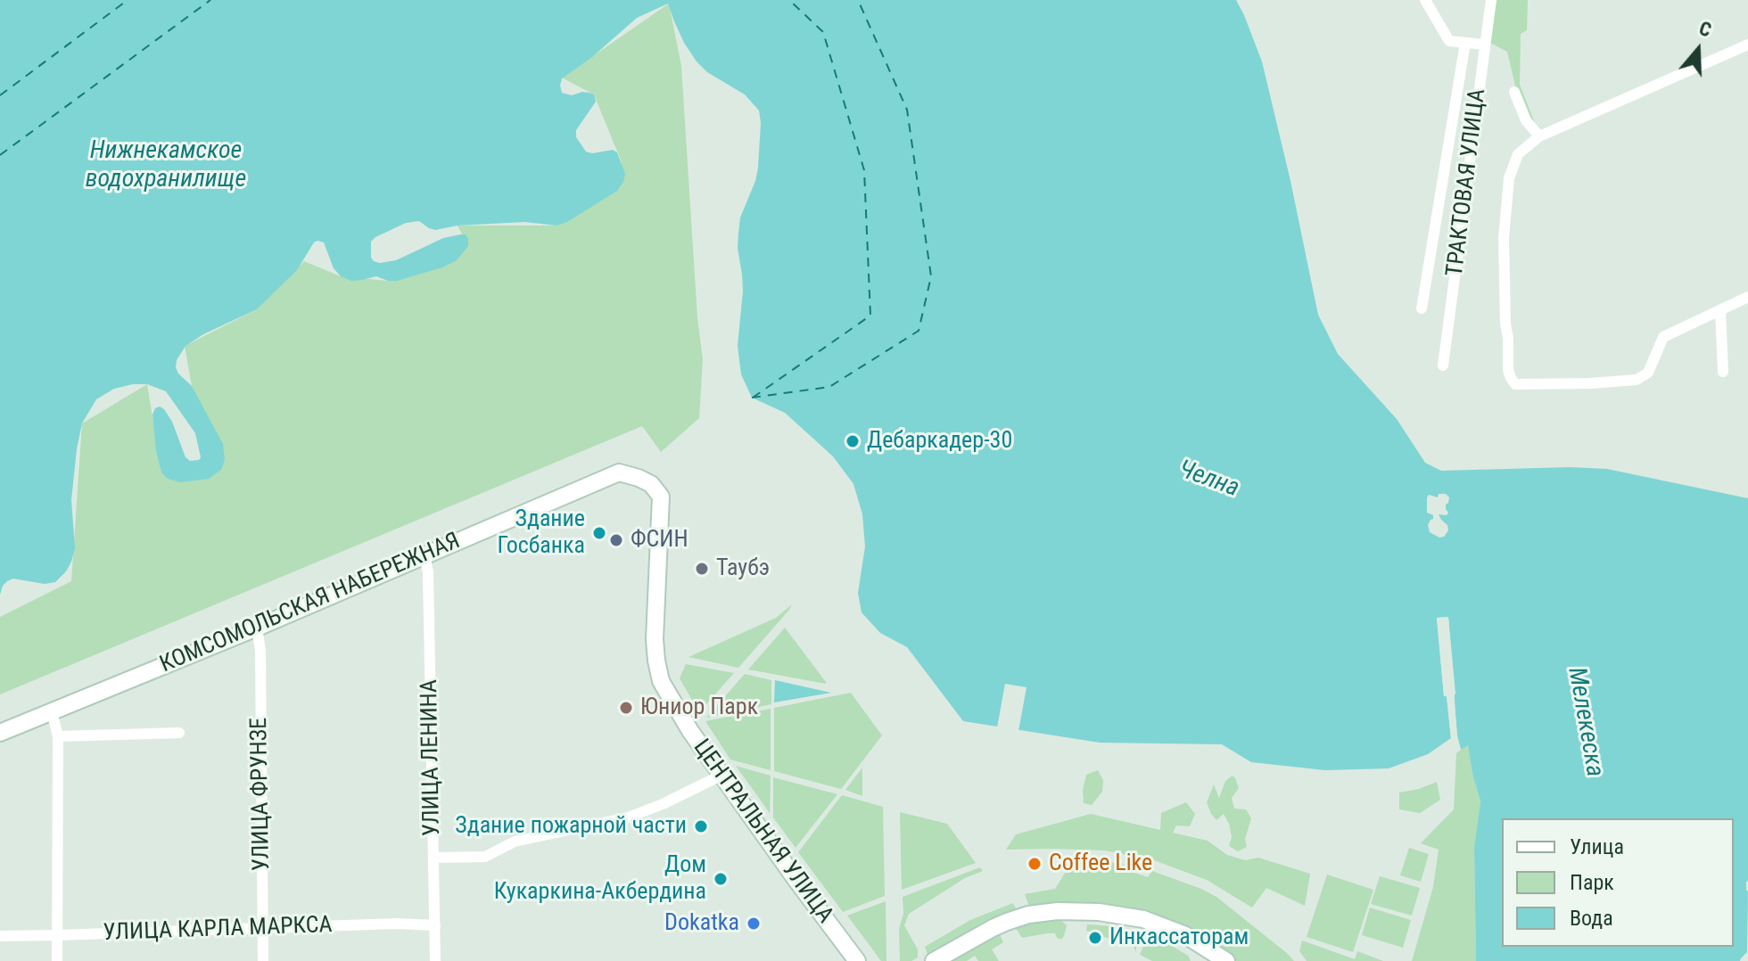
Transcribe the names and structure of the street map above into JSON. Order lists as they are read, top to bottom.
{
  "streets": {
    "street": [
      "ТРАКТОВАЯ УЛИЦА",
      "КОМСОМОЛЬСКАЯ НАБЕРЕЖНАЯ",
      "УЛИЦА ЛЕНИНА",
      "УЛИЦА ФРУНЗЕ",
      "ЦЕНТРАЛЬНАЯ УЛИЦА",
      "УЛИЦА КАРЛА МАРКСА"
    ]
  },
  "crossings": [
    ["КОМСОМОЛЬСКАЯ НАБЕРЕЖНАЯ", "УЛИЦА ЛЕНИНА"],
    ["КОМСОМОЛЬСКАЯ НАБЕРЕЖНАЯ", "УЛИЦА ФРУНЗЕ"],
    ["КОМСОМОЛЬСКАЯ НАБЕРЕЖНАЯ", "ЦЕНТРАЛЬНАЯ УЛИЦА"],
    ["УЛИЦА ЛЕНИНА", "УЛИЦА КАРЛА МАРКСА"],
    ["УЛИЦА ФРУНЗЕ", "УЛИЦА КАРЛА МАРКСА"]
  ],
  "water": ["Нижнекамское водохранилище", "Челна", "Мелекеска"],
  "places": [
    "Дебаркадер-30",
    "Здание Госбанка",
    "ФСИН",
    "Таубэ",
    "Юниор Парк",
    "Здание пожарной части",
    "Coffee Like",
    "Дом Кукаркина-Акбердина",
    "Dokatka",
    "Инкассаторам"
  ],
  "legend": ["Улица", "Парк", "Вода"],
  "north": "top"
}
